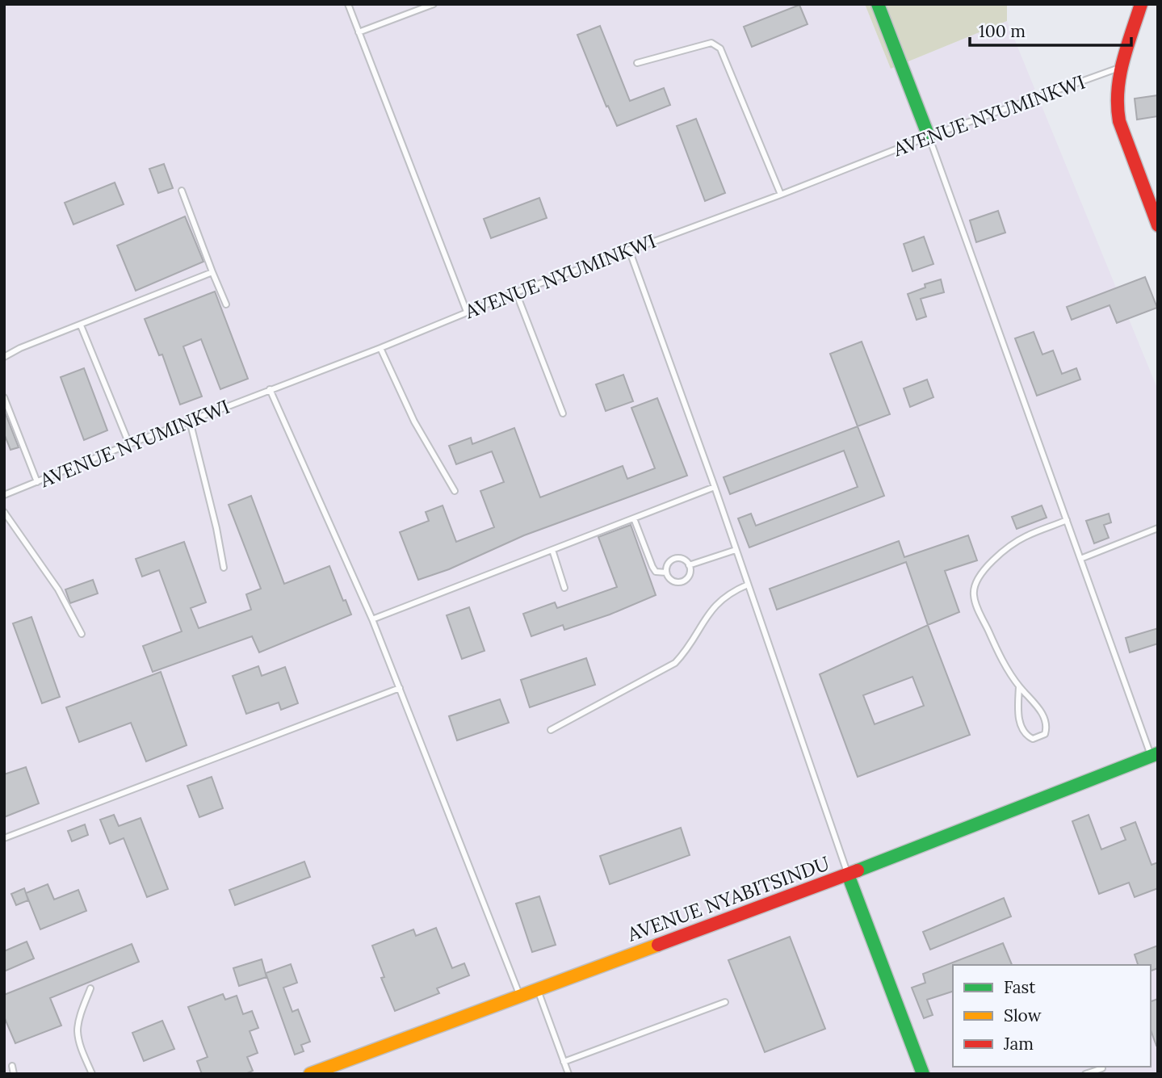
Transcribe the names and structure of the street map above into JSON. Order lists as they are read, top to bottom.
{
  "streets": {
    "street": ["AVENUE NYABITSINDU"],
    "lane": ["AVENUE NYUMINKWI"]
  },
  "legend": ["Fast", "Slow", "Jam"],
  "scale_bar": "100 m"
}
